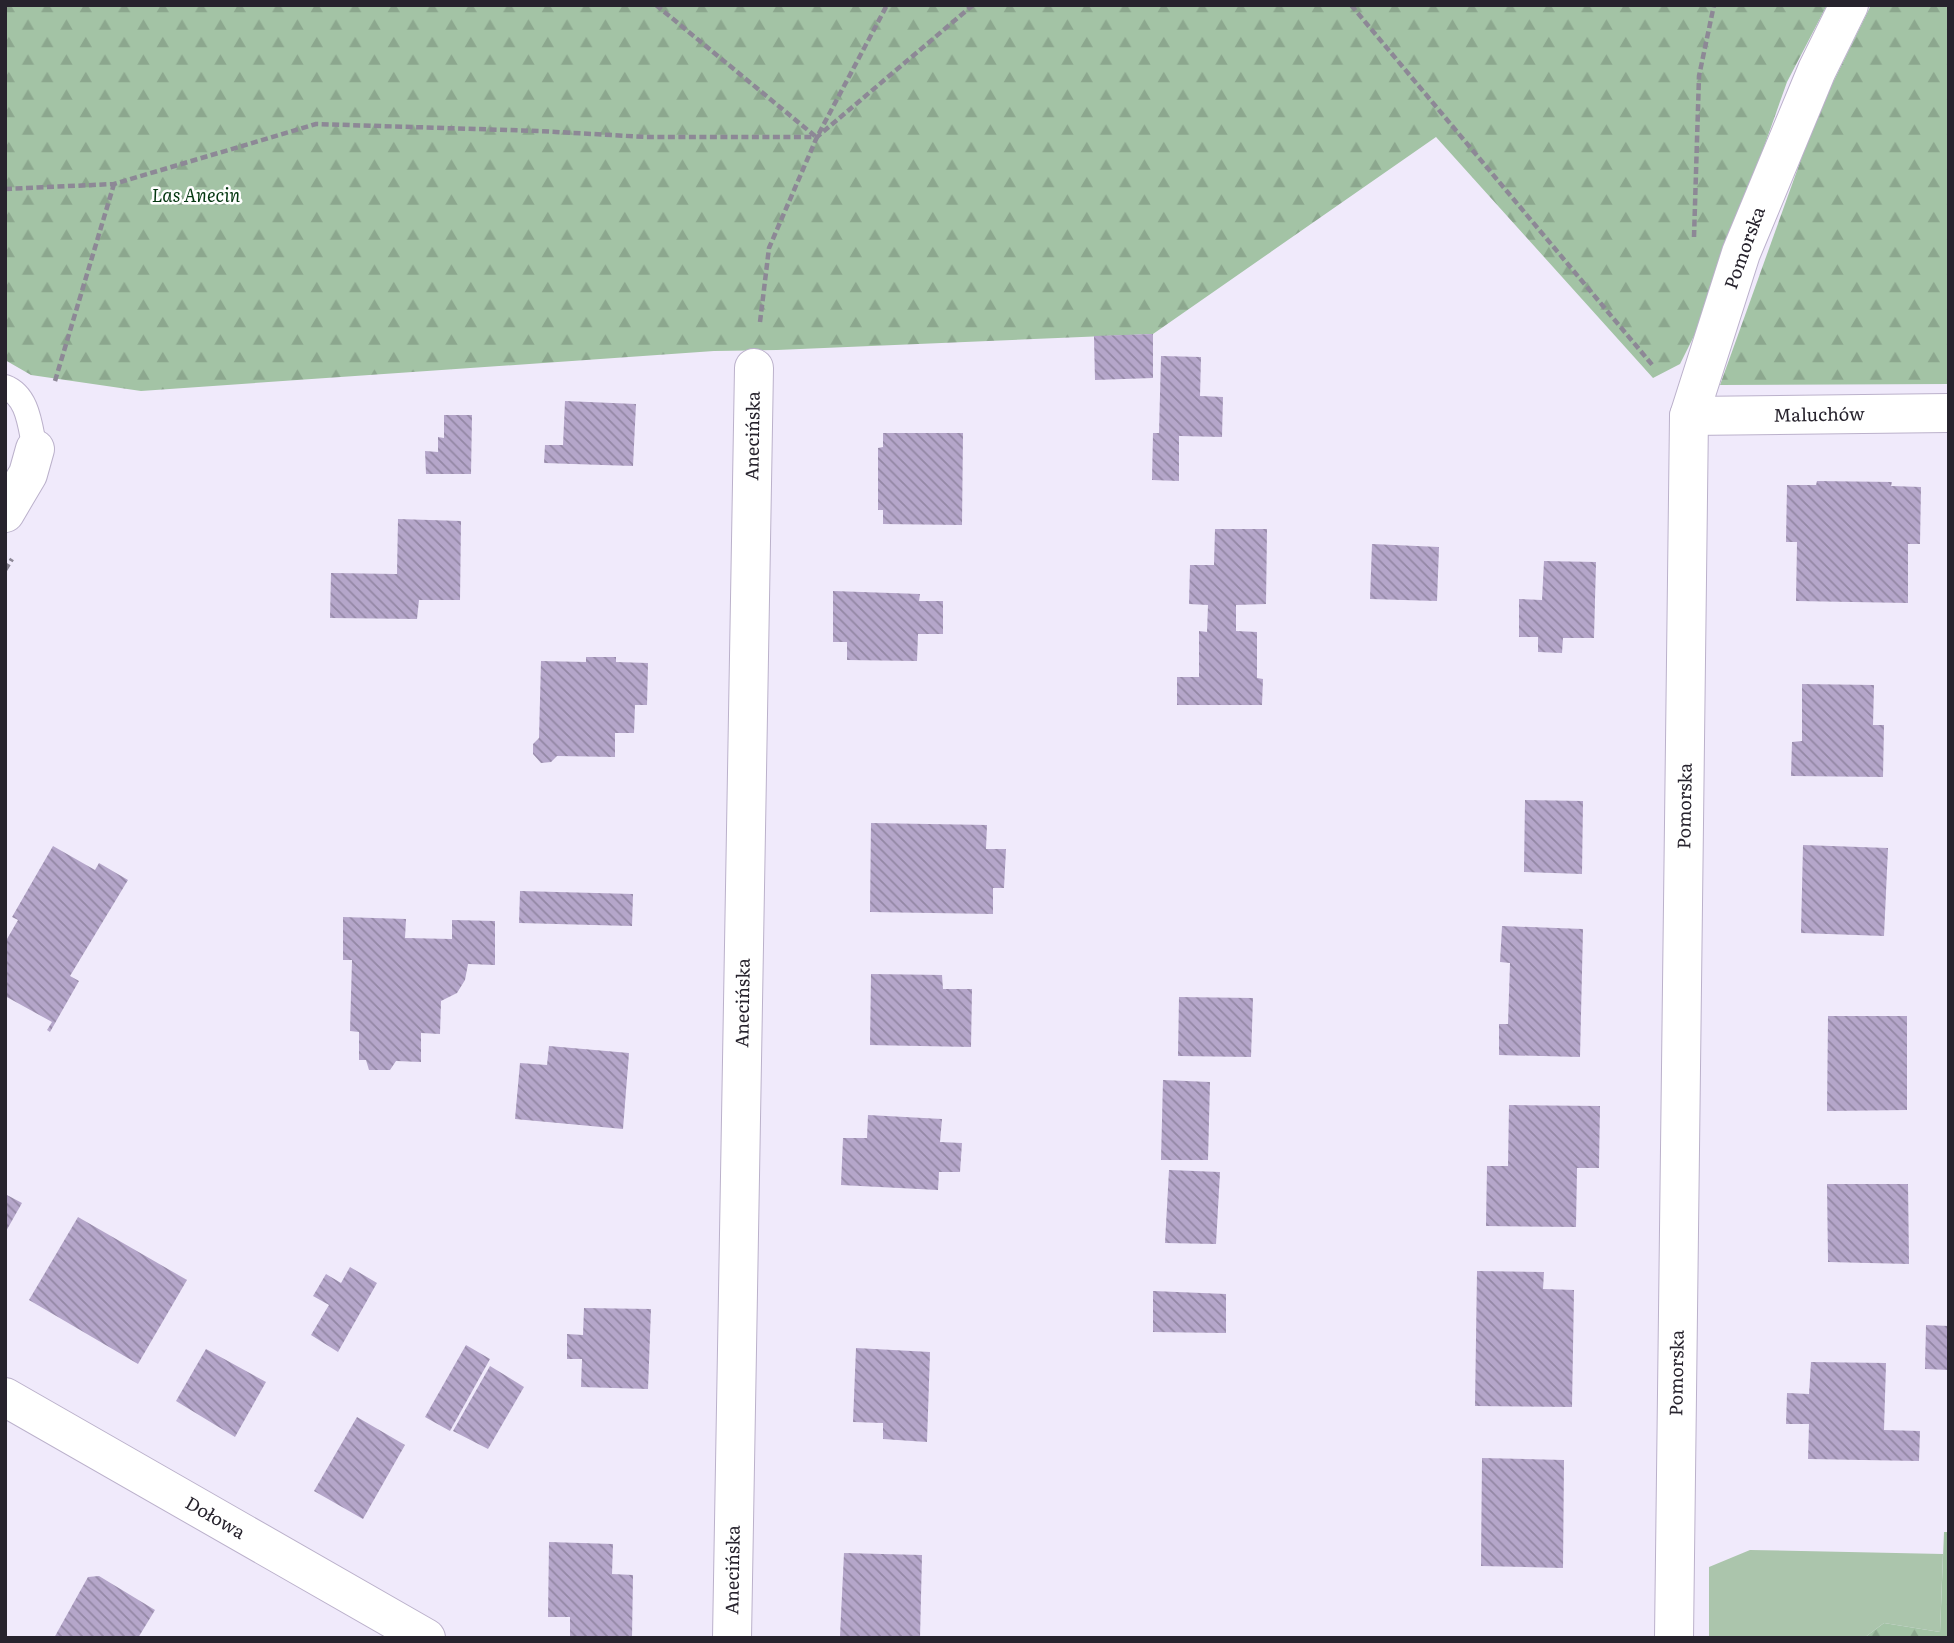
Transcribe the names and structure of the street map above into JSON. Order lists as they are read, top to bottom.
{
  "streets": {
    "street": [
      "Pomorska",
      "Maluchów",
      "Anecińska",
      "Dołowa"
    ]
  },
  "crossings": [
    ["Pomorska", "Maluchów"]
  ],
  "parks": ["Las Anecin"]
}
